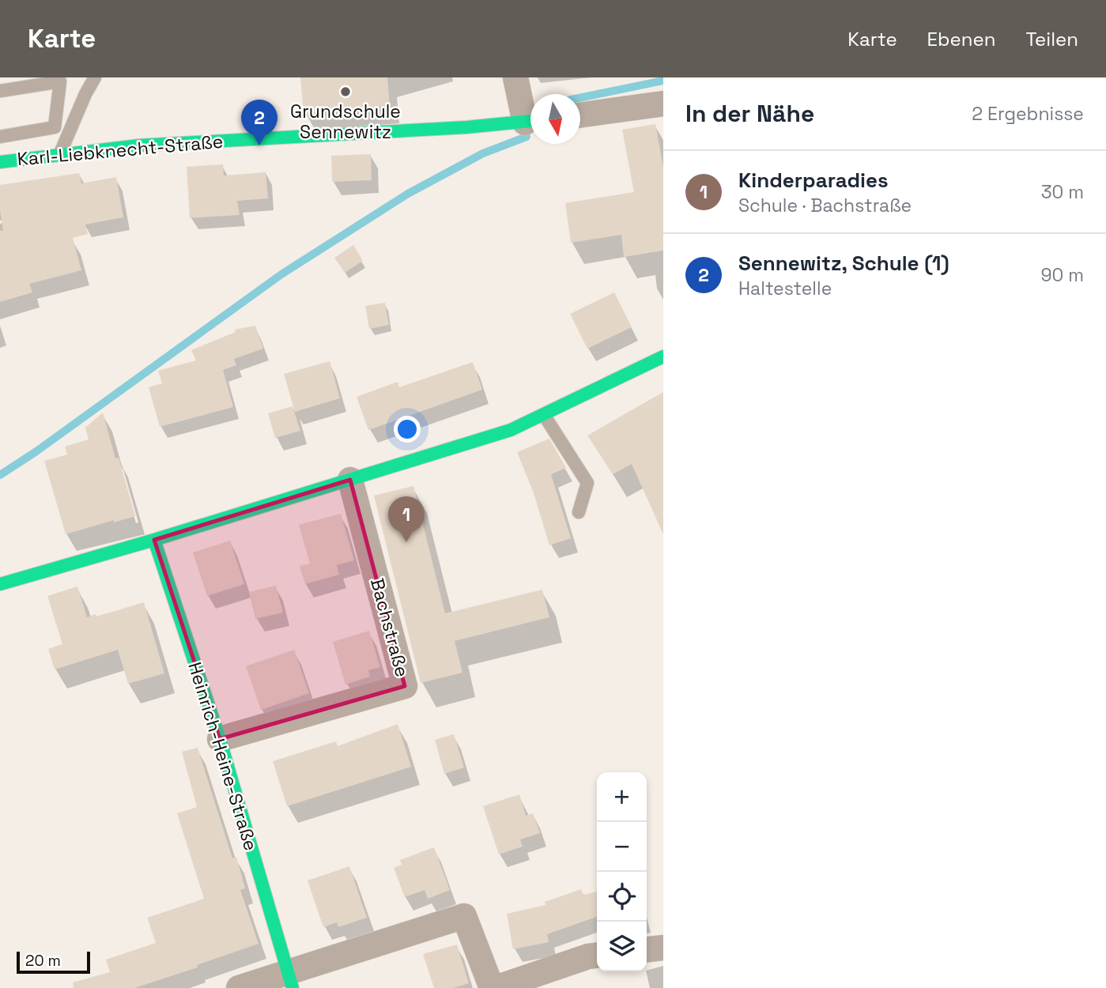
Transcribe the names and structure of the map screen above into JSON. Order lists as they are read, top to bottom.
{
  "streets": {
    "street": ["Karl-Liebknecht-Straße", "Bachstraße", "Heinrich-Heine-Straße"]
  },
  "crossings": [
    ["Bachstraße", "Heinrich-Heine-Straße"]
  ],
  "places": ["Grundschule Sennewitz"],
  "scale_bar": "20 m",
  "north": "bottom",
  "page": {
    "header": "Karte",
    "nav": ["Karte", "Ebenen", "Teilen"],
    "heading": ["In der Nähe", "2 Ergebnisse"],
    "pins": ["2", "1"],
    "list": [
      {
        "mark": "1",
        "name": "Kinderparadies",
        "note": "Schule · Bachstraße",
        "value": "30 m"
      },
      {
        "mark": "2",
        "name": "Sennewitz, Schule (1)",
        "note": "Haltestelle",
        "value": "90 m"
      }
    ],
    "map_buttons": ["+", "−"],
    "scale": "20 m"
  }
}
